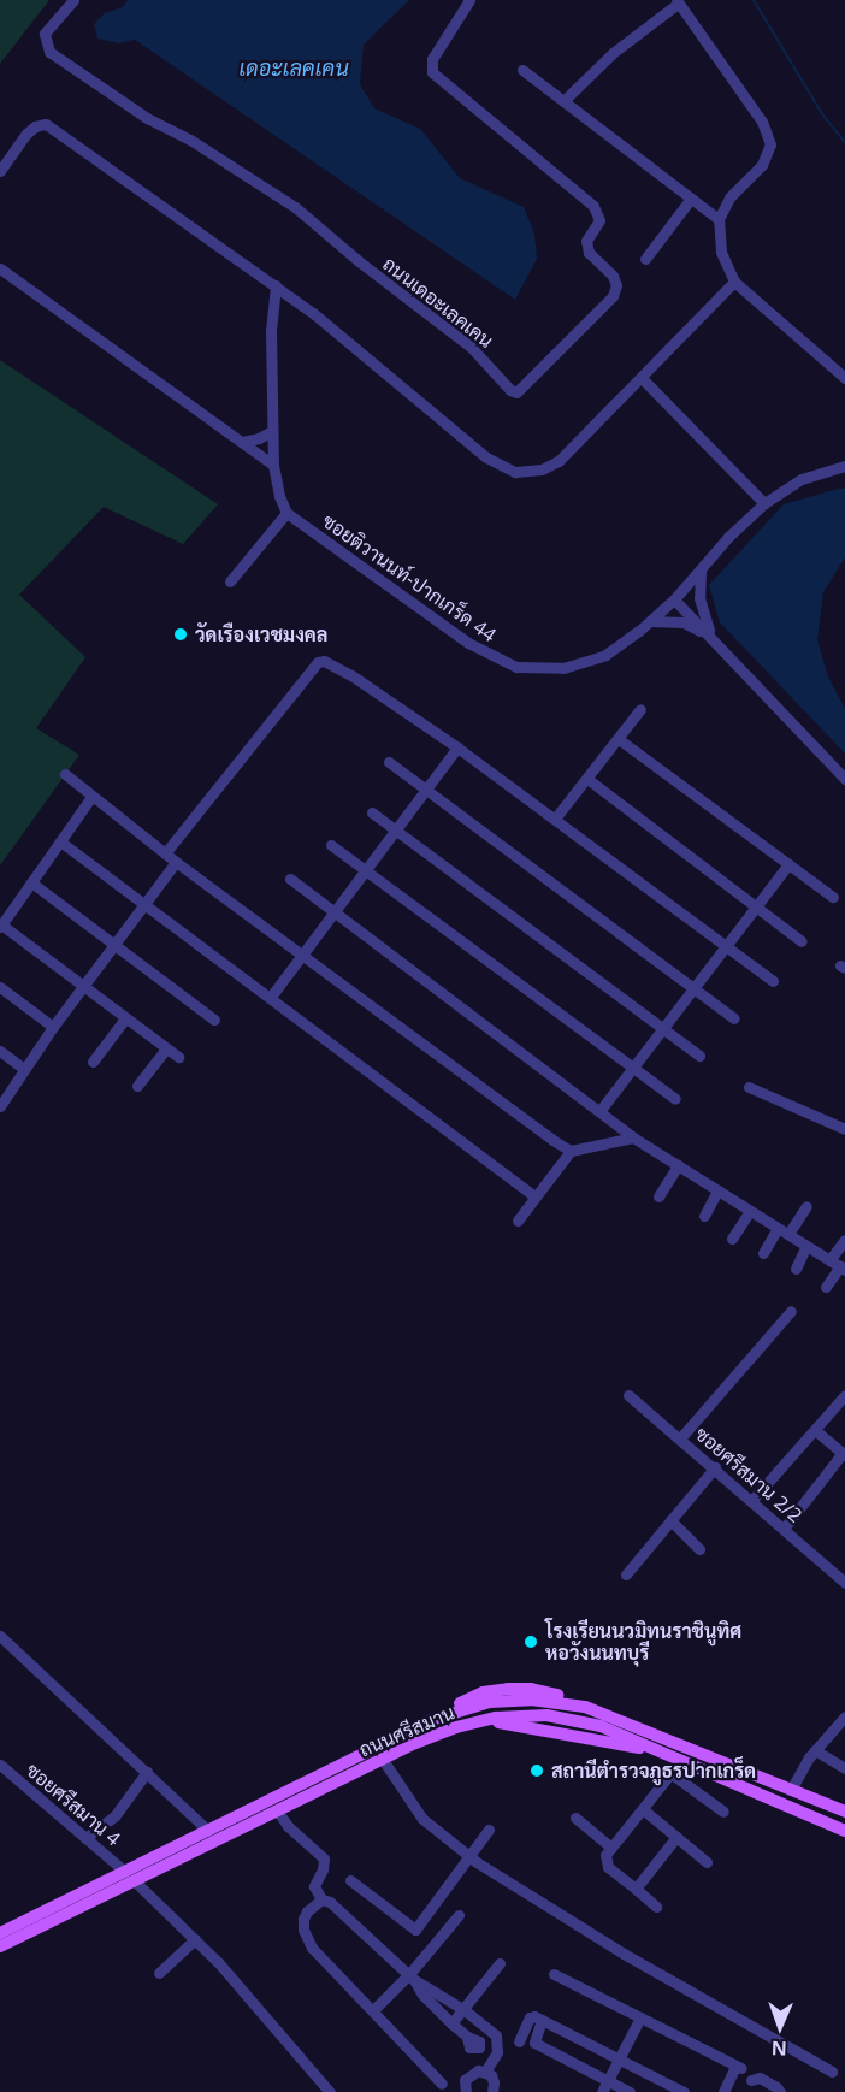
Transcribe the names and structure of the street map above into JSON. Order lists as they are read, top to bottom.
{
  "streets": {
    "main road": ["ถนนศรีสมาน"],
    "street": [
      "ถนนเดอะเลคเคน",
      "ซอยติวานนท์-ปากเกร็ด 44",
      "ซอยศรีสมาน 2/2",
      "ซอยศรีสมาน 4"
    ]
  },
  "crossings": [
    ["ถนนศรีสมาน", "ซอยศรีสมาน 4"]
  ],
  "water": ["เดอะเลคเคน"],
  "places": ["วัดเรืองเวชมงคล", "โรงเรียนนวมิทนราชินูทิศ หอวังนนทบุรี", "สถานีตำรวจภูธรปากเกร็ด"],
  "north": "bottom"
}
